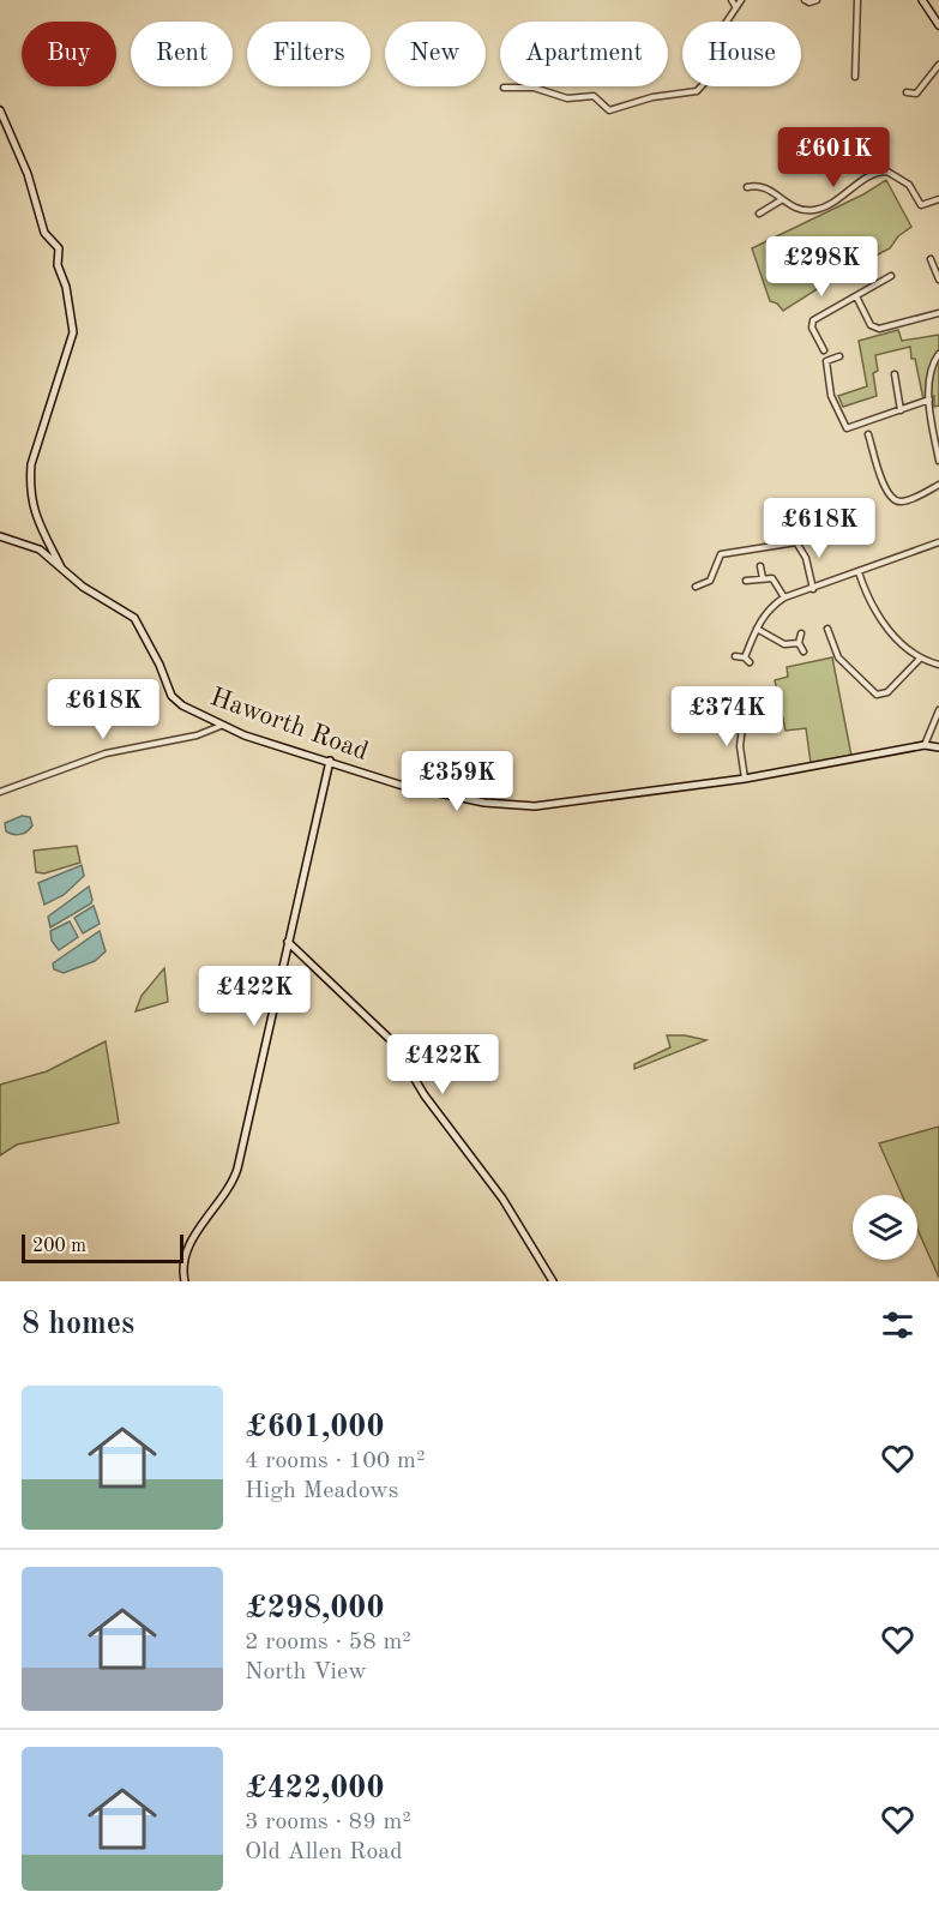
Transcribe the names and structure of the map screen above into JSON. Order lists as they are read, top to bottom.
{
  "streets": {
    "street": ["Haworth Road"]
  },
  "scale_bar": "200 m",
  "page": {
    "chip": [
      "Buy",
      "Rent",
      "Filters",
      "New",
      "Apartment",
      "House"
    ],
    "price": [
      "£601K",
      "£298K",
      "£618K",
      "£618K",
      "£374K",
      "£359K",
      "£422K",
      "£422K"
    ],
    "scale": "200 m",
    "heading": "8 homes",
    "list": [
      {
        "name": "£601,000",
        "note": "4 rooms · 100 m² · High Meadows"
      },
      {
        "name": "£298,000",
        "note": "2 rooms · 58 m² · North View"
      },
      {
        "name": "£422,000",
        "note": "3 rooms · 89 m² · Old Allen Road"
      }
    ]
  }
}
